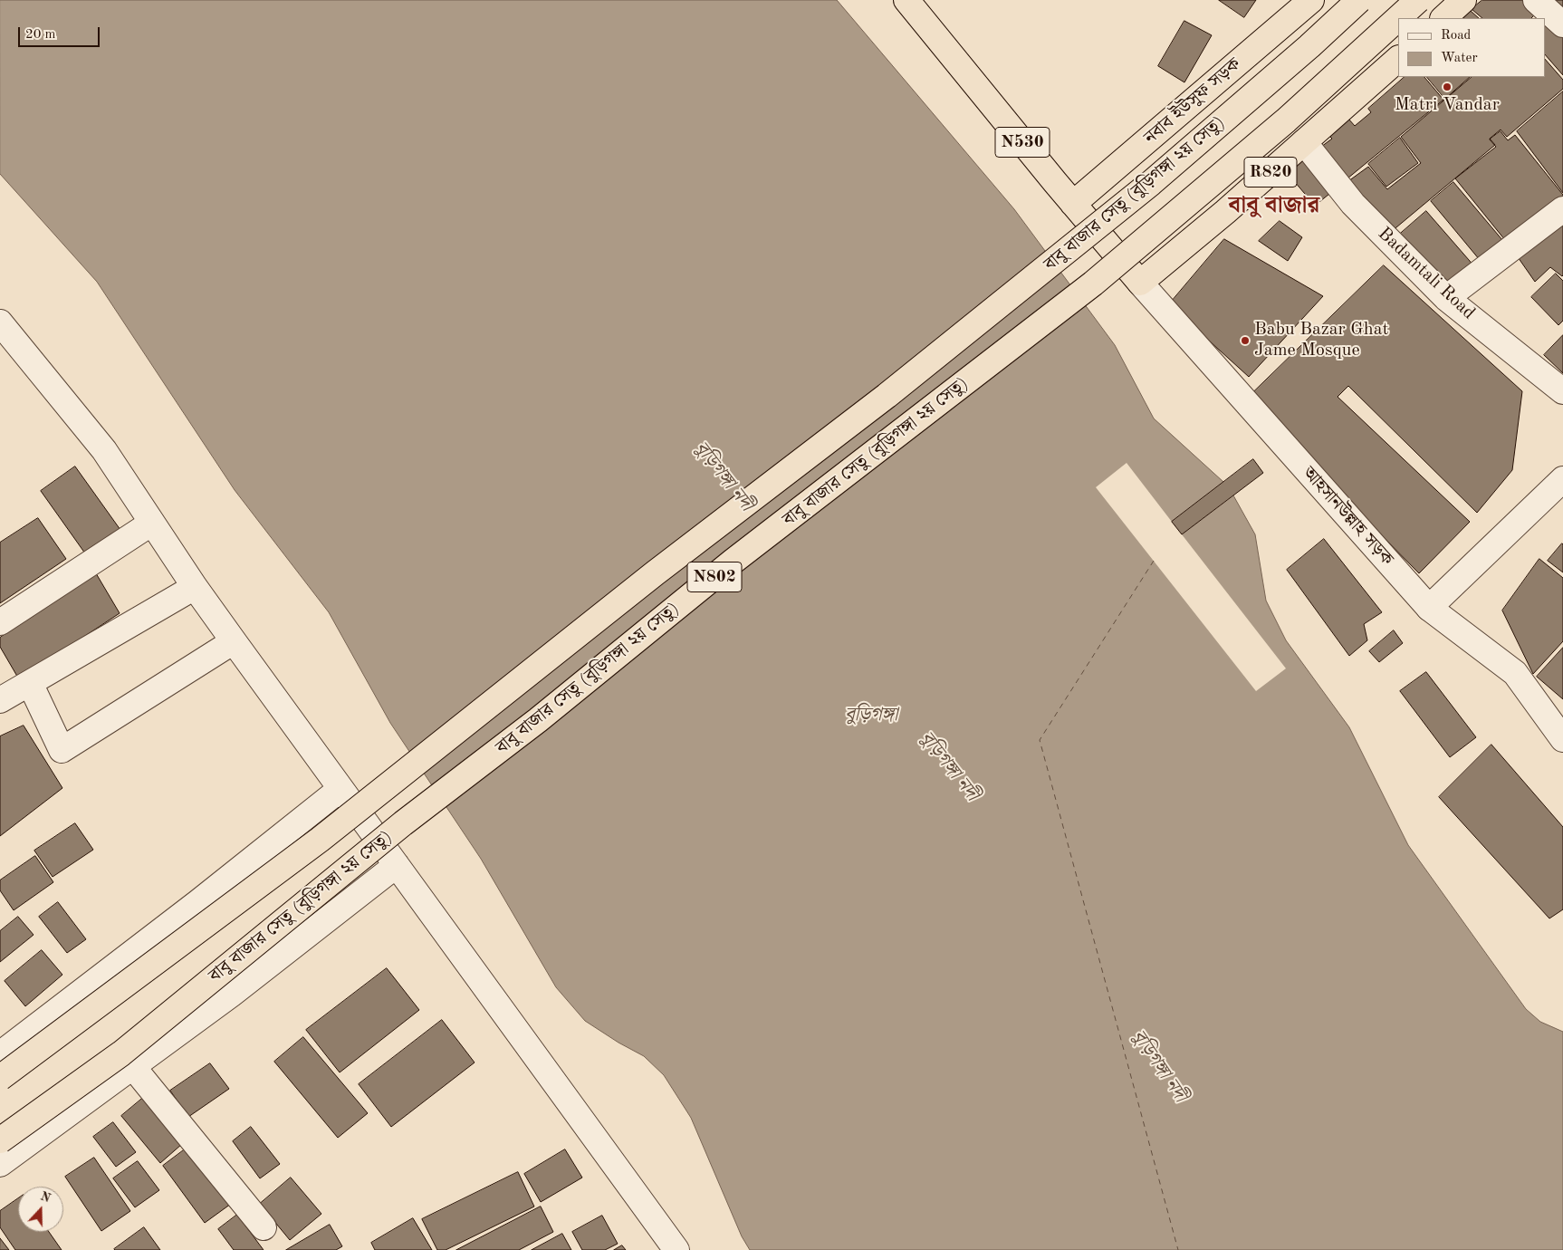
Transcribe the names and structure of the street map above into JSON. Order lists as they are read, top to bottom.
{
  "streets": {
    "highway": [
      "নবাব ইউসুফ সড়ক",
      "N530",
      "R820",
      "বাবু বাজার সেতু (বুড়িগঙ্গা ২য় সেতু)",
      "N802"
    ],
    "street": ["Badamtali Road", "আহসানউল্লাহ সড়ক"]
  },
  "crossings": [
    ["নবাব ইউসুফ সড়ক", "N530"],
    ["N530", "R820"],
    ["N530", "আহসানউল্লাহ সড়ক"],
    ["R820", "Badamtali Road"],
    ["R820", "আহসানউল্লাহ সড়ক"]
  ],
  "districts": ["বাবু বাজার"],
  "water": ["বুড়িগঙ্গা নদী", "বুড়িগঙ্গা"],
  "places": ["Matri Vandar", "Babu Bazar Ghat Jame Mosque"],
  "legend": ["Road", "Water"],
  "scale_bar": "20 m",
  "north": "top"
}
